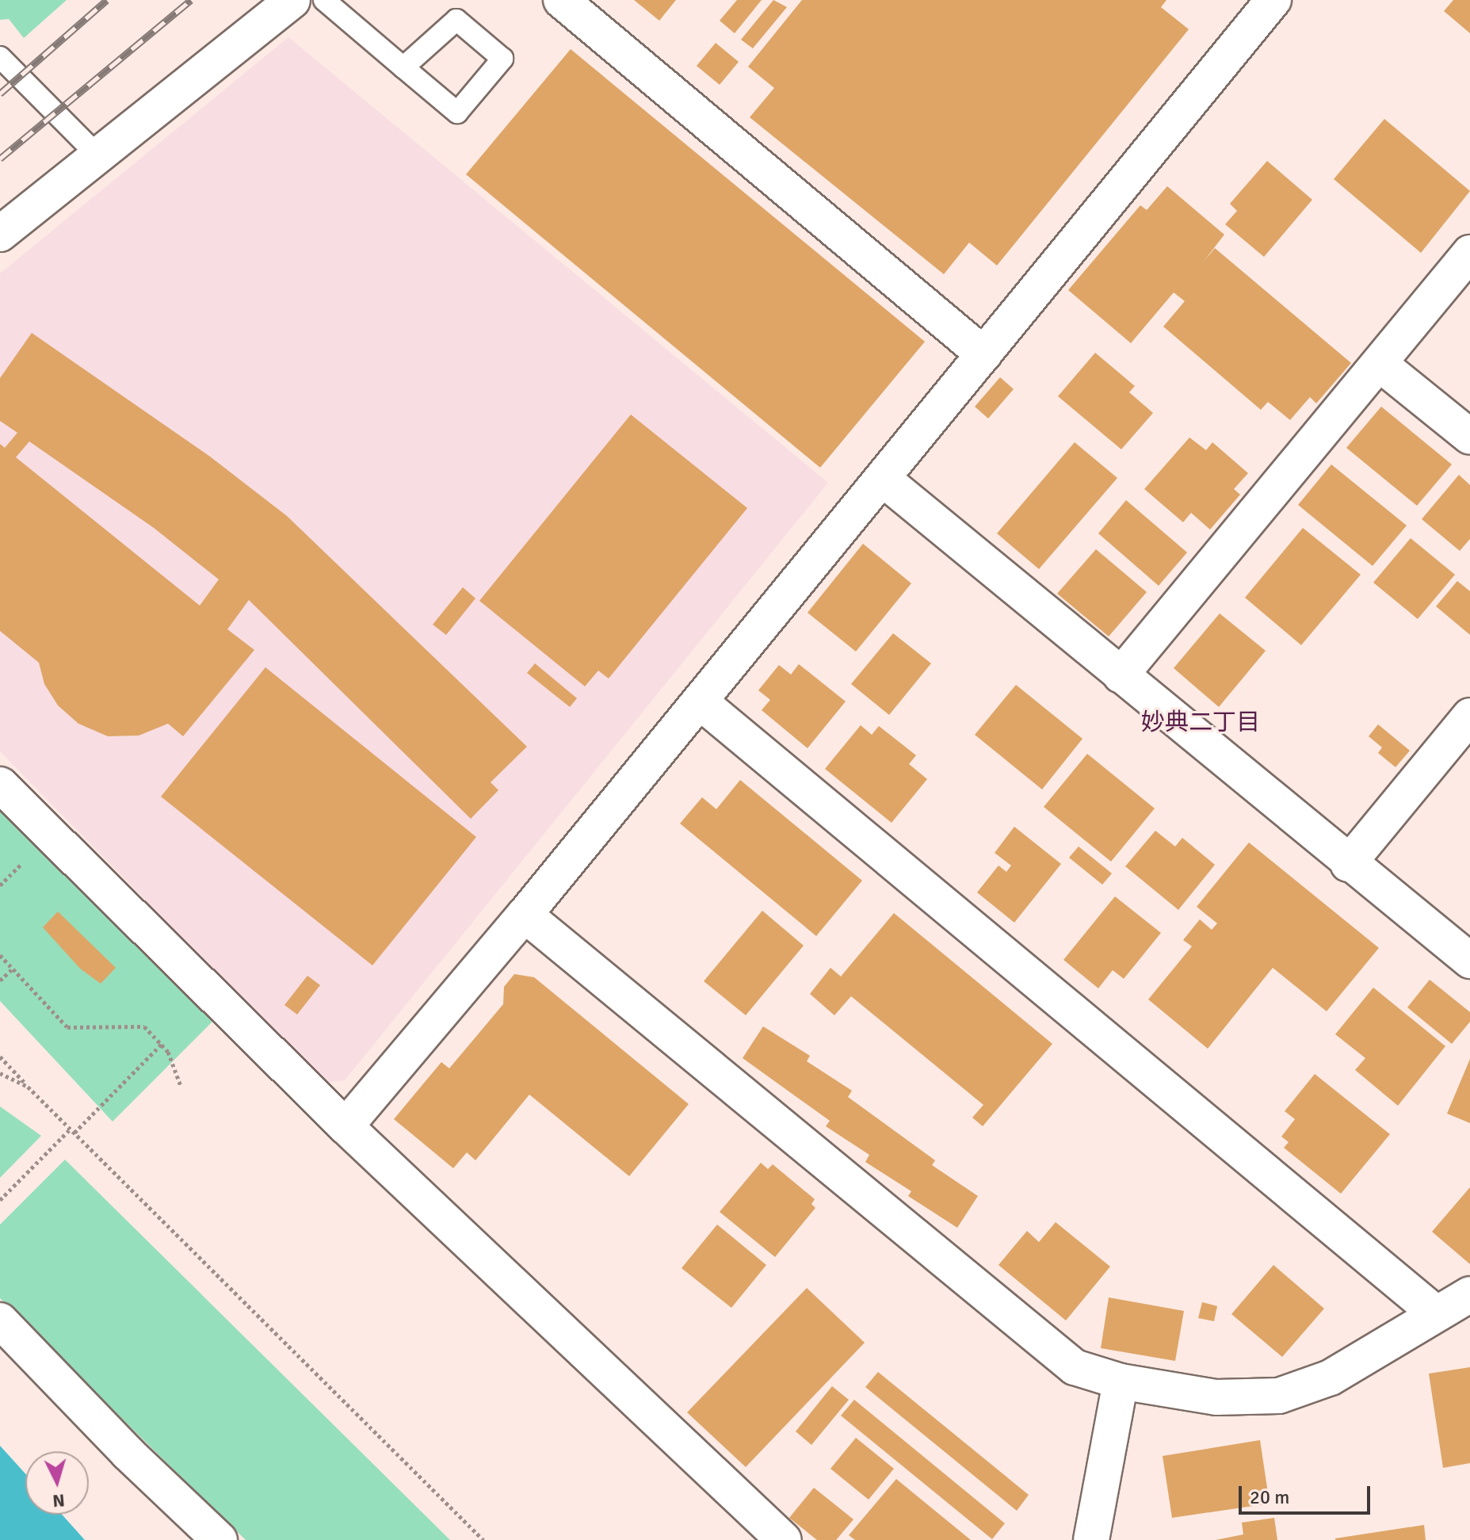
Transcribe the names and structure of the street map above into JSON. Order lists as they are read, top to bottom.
{
  "districts": ["妙典二丁目"],
  "scale_bar": "20 m",
  "north": "bottom"
}
